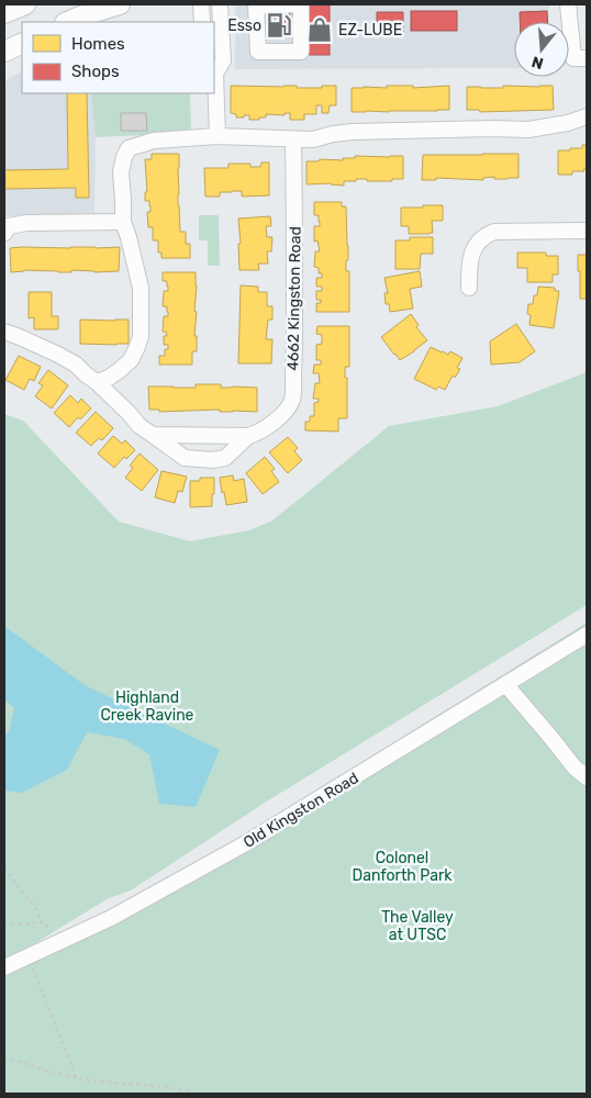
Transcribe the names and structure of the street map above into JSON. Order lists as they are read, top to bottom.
{
  "streets": {
    "street": ["4662 Kingston Road", "Old Kingston Road"]
  },
  "parks": ["Highland Creek Ravine", "Colonel Danforth Park", "The Valley at UTSC"],
  "places": {
    "fuel station": ["Esso"],
    "shop": ["EZ-LUBE"]
  },
  "legend": ["Homes", "Shops"],
  "north": "bottom"
}
